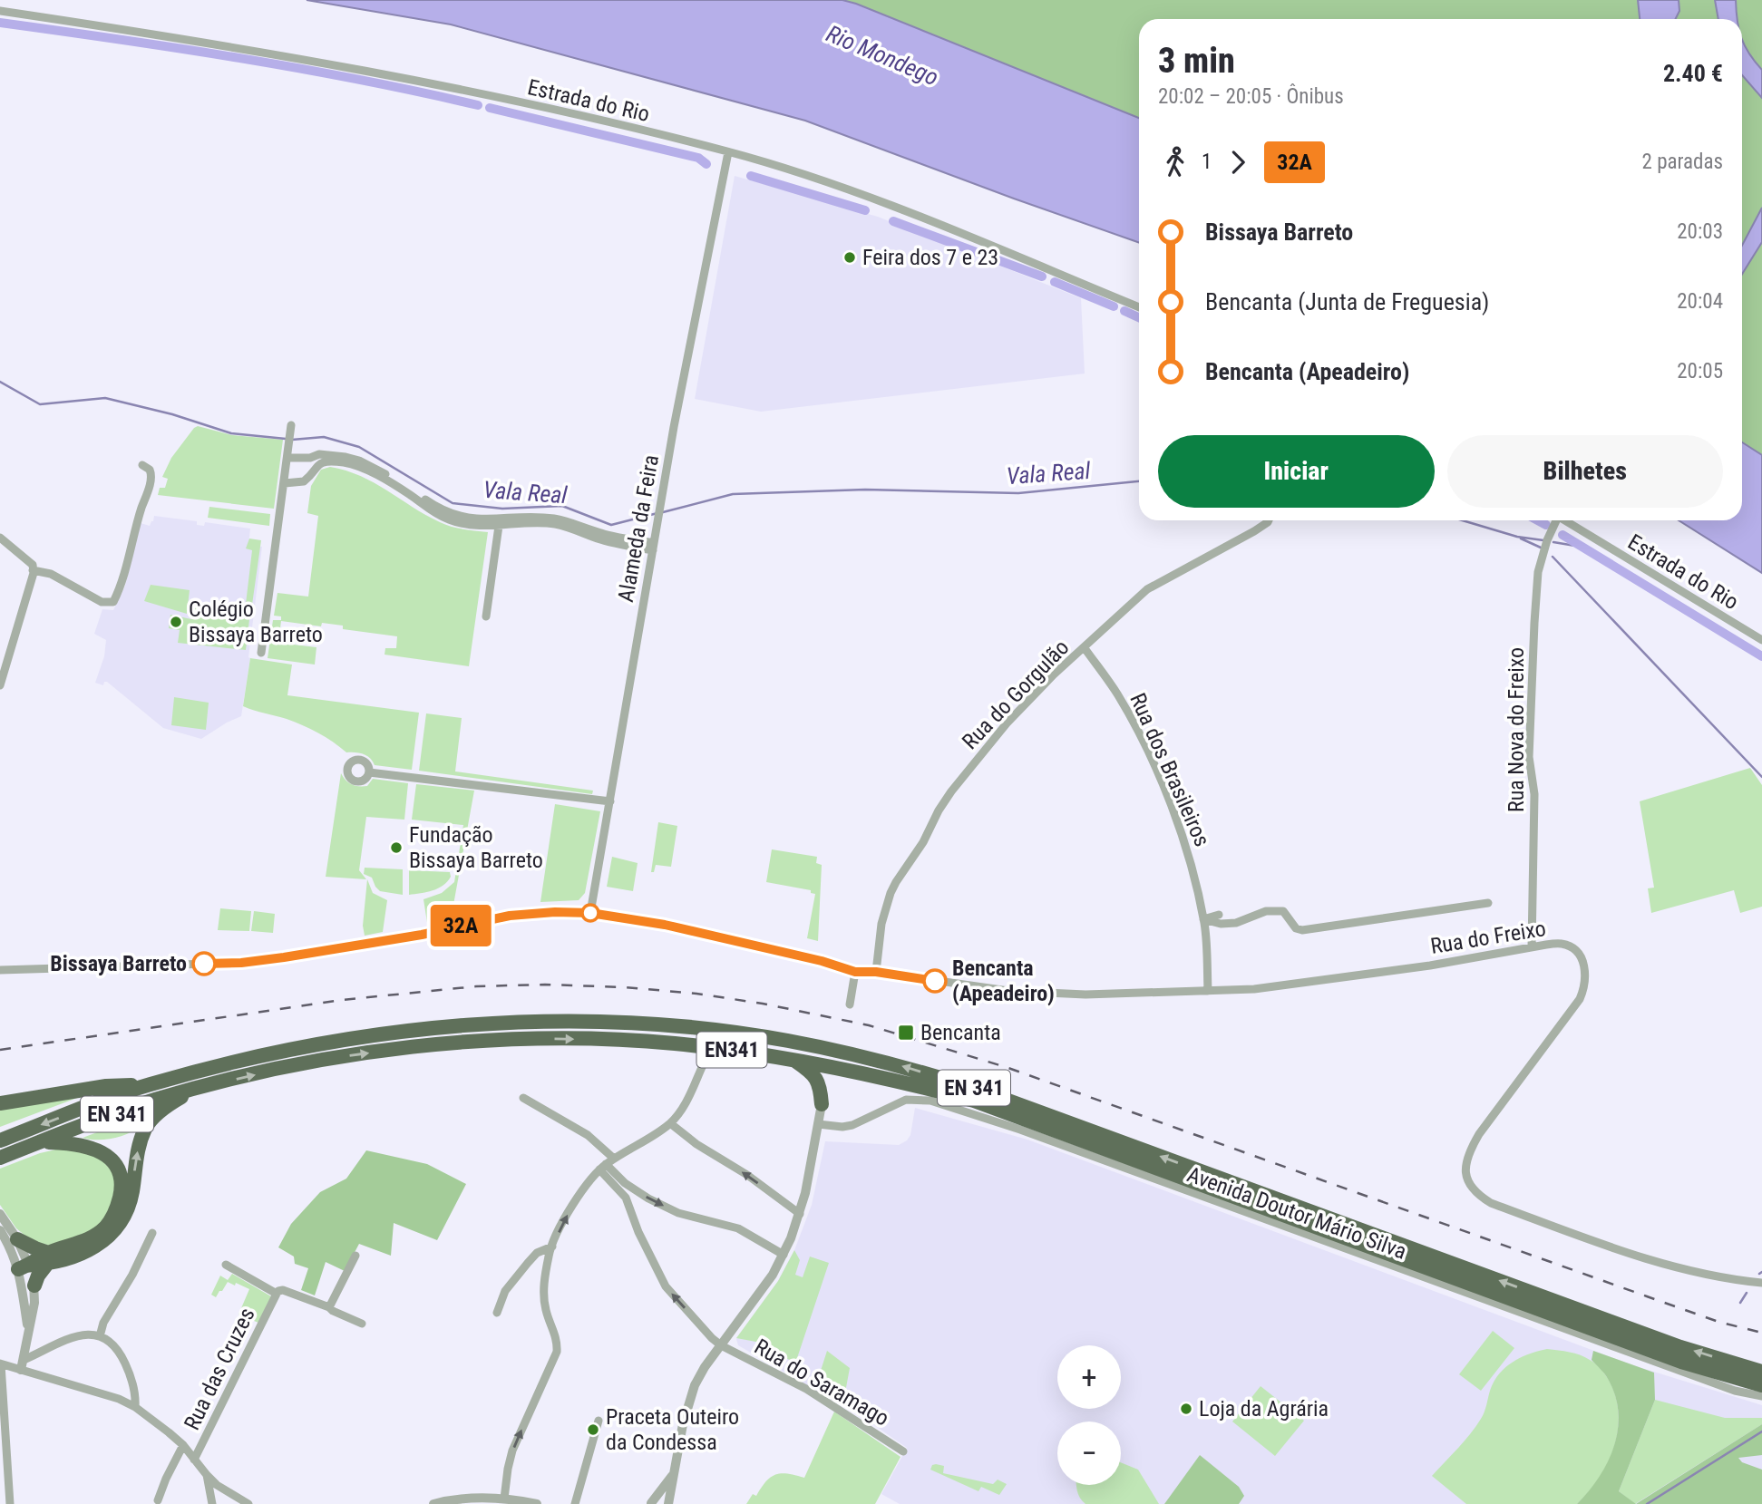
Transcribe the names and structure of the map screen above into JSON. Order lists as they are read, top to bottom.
{
  "streets": {
    "highway": ["EN341", "EN 341"],
    "street": [
      "Estrada do Rio",
      "Alameda da Feira",
      "Rua do Gorgulão",
      "Rua Nova do Freixo",
      "Rua dos Brasileiros",
      "Rua do Freixo",
      "Avenida Doutor Mário Silva",
      "Rua das Cruzes",
      "Rua do Saramago"
    ]
  },
  "crossings": [
    ["Estrada do Rio", "Alameda da Feira"],
    ["Alameda da Feira", "Rua do Freixo"],
    ["Rua do Gorgulão", "Rua dos Brasileiros"],
    ["Rua do Gorgulão", "Rua do Freixo"],
    ["Rua Nova do Freixo", "Rua do Freixo"],
    ["Rua dos Brasileiros", "Rua do Freixo"],
    ["EN341", "EN 341"]
  ],
  "one_way": ["Rua do Saramago"],
  "water": ["Rio Mondego", "Vala Real"],
  "places": {
    "other": [
      "Feira dos 7 e 23",
      "Colégio Bissaya Barreto",
      "Fundação Bissaya Barreto",
      "Bissaya Barreto",
      "Bencanta (Apeadeiro)",
      "Loja da Agrária",
      "Praceta Outeiro da Condessa"
    ],
    "transit": ["Bencanta"]
  },
  "lines": ["bus line 32A"],
  "page": {
    "on_map": "32A",
    "heading": ["3 min", "20:02 – 20:05 · Ônibus", "2.40 €"],
    "legs": ["1", "32A", "2 paradas"],
    "list": [
      {
        "name": "Bissaya Barreto",
        "value": "20:03"
      },
      {
        "name": "Bencanta (Junta de Freguesia)",
        "value": "20:04"
      },
      {
        "name": "Bencanta (Apeadeiro)",
        "value": "20:05"
      }
    ],
    "buttons": ["Iniciar", "Bilhetes"],
    "map_buttons": ["+", "−"]
  }
}
